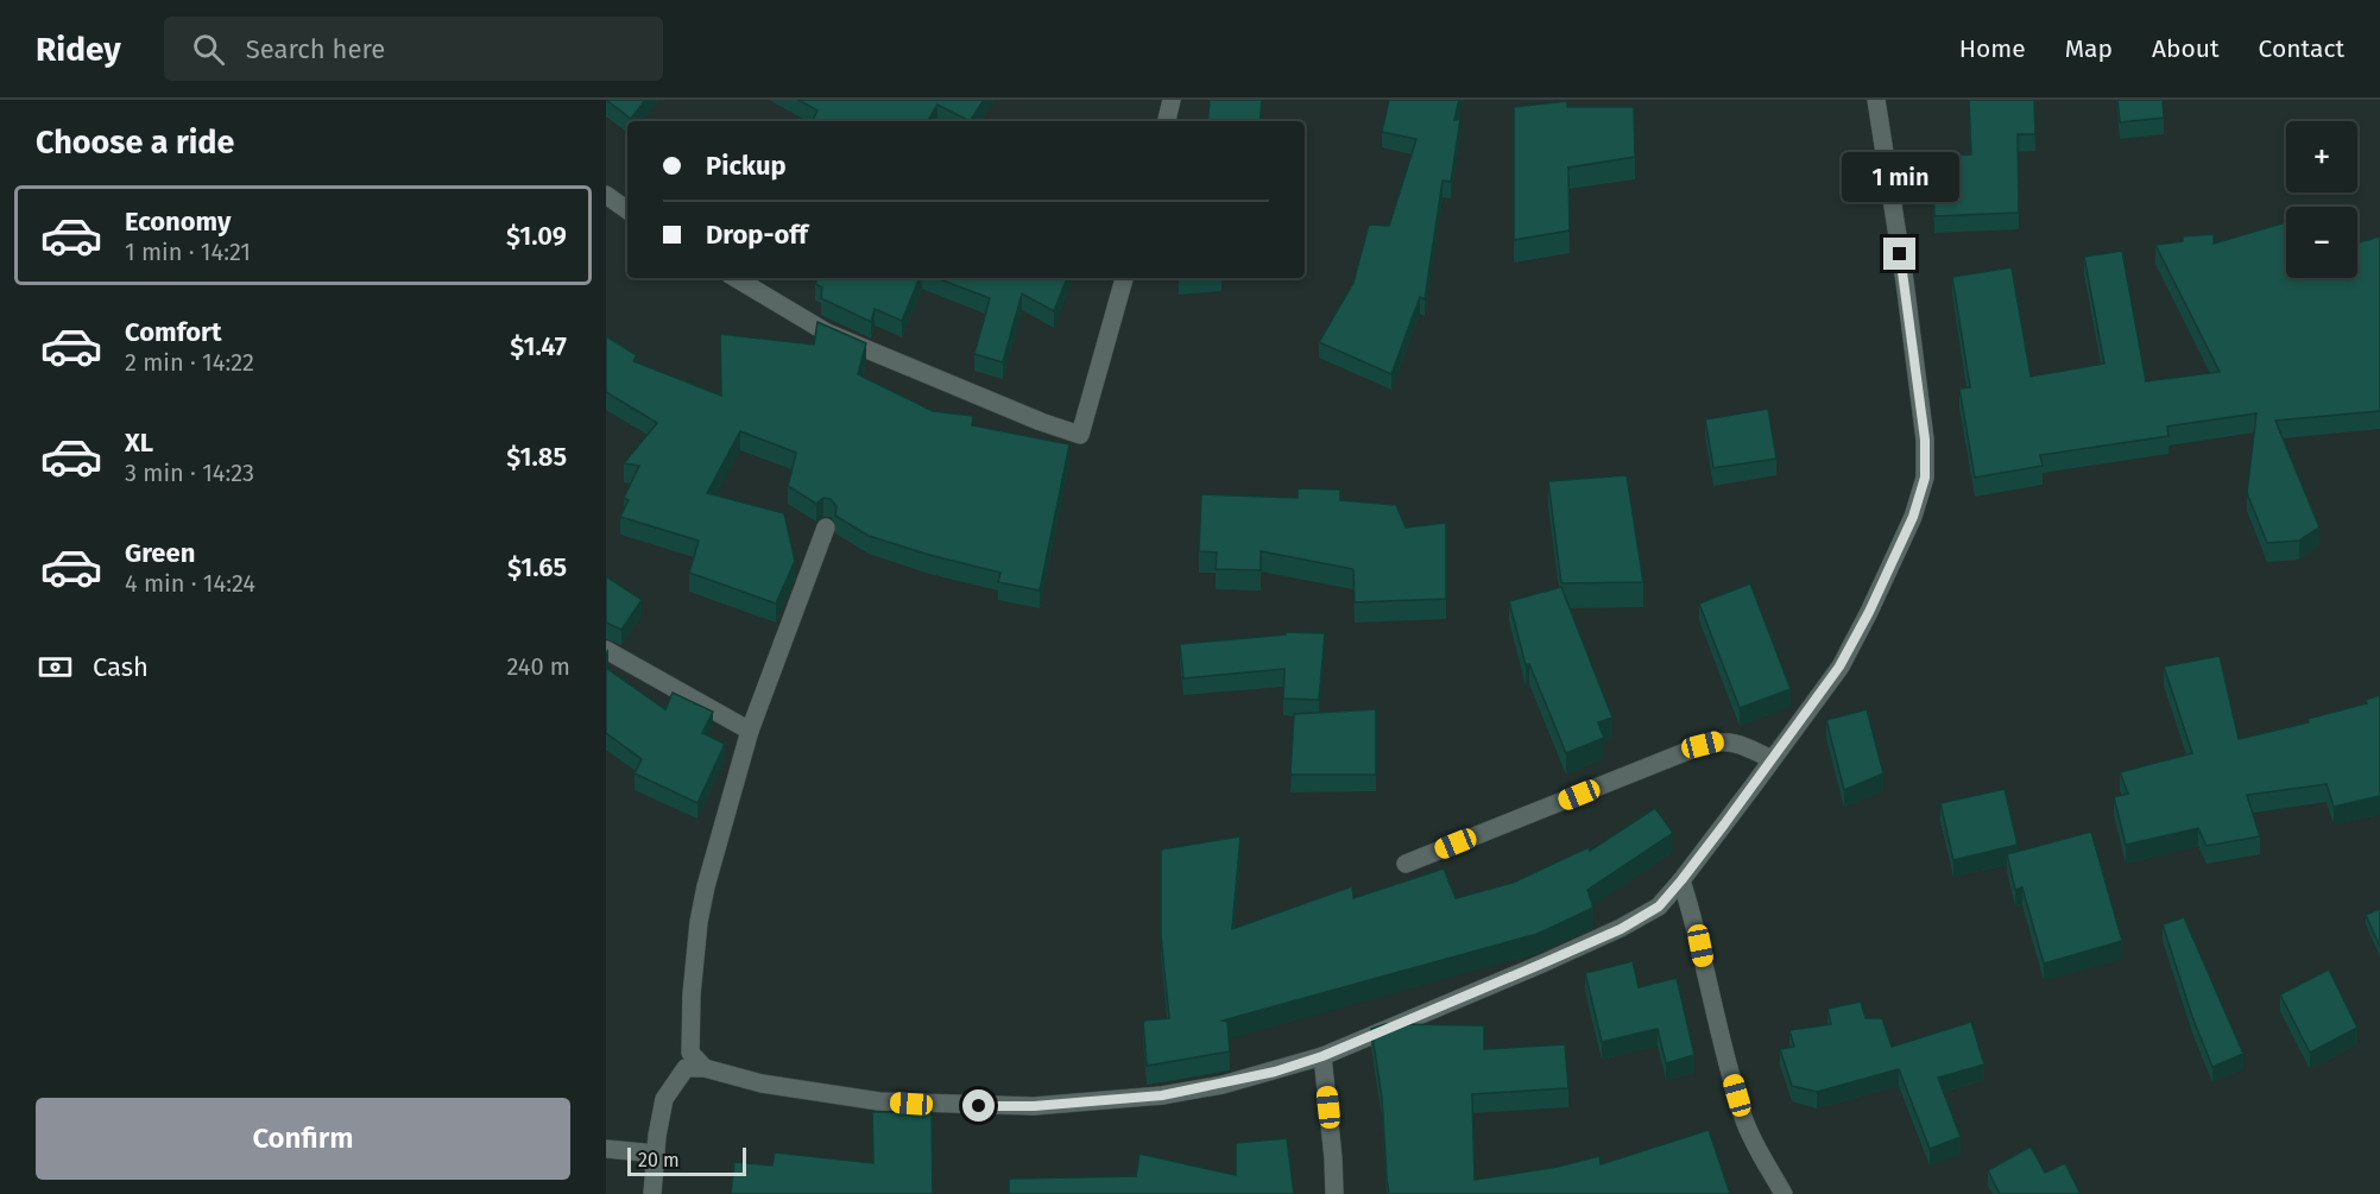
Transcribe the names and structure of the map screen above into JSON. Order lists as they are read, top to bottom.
{
  "scale_bar": "20 m",
  "page": {
    "header": "Ridey",
    "search": "Search here",
    "nav": [
      "Home",
      "Map",
      "About",
      "Contact"
    ],
    "heading": "Choose a ride",
    "map_buttons": ["+", "−"],
    "banner": ["Pickup", "Drop-off"],
    "bubble": "1 min",
    "list": [
      {
        "name": "Economy",
        "note": "1 min · 14:21",
        "value": "$1.09"
      },
      {
        "name": "Comfort",
        "note": "2 min · 14:22",
        "value": "$1.47"
      },
      {
        "name": "XL",
        "note": "3 min · 14:23",
        "value": "$1.85"
      },
      {
        "name": "Green",
        "note": "4 min · 14:24",
        "value": "$1.65"
      }
    ],
    "pay": ["Cash", "240 m"],
    "buttons": "Confirm",
    "scale": "20 m"
  }
}
